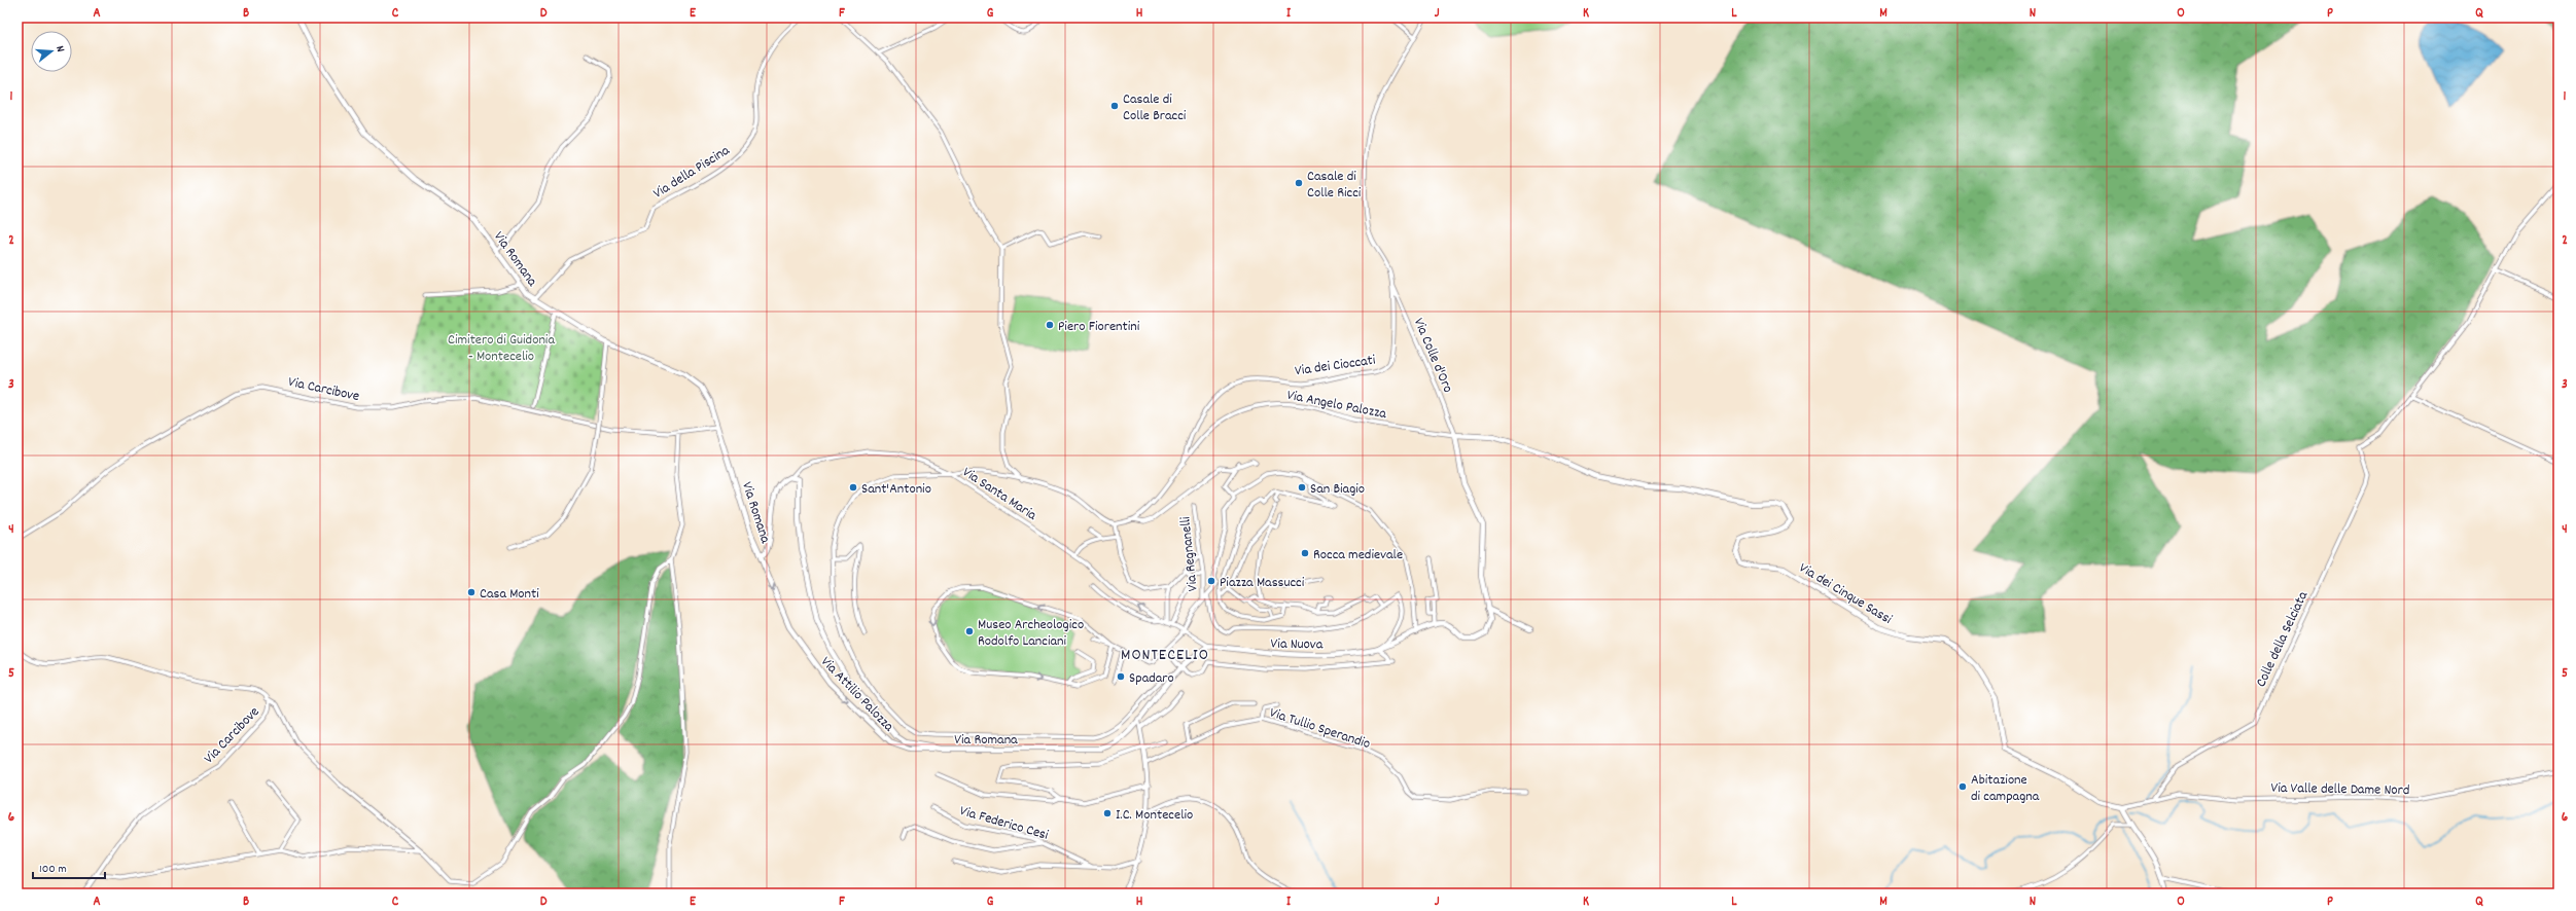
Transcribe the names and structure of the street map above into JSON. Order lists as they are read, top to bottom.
{
  "streets": {
    "street": [
      "Via della Piscina",
      "Via Romana",
      "Via Colle d'Oro",
      "Via dei Cioccati",
      "Via Carcibove",
      "Via Angelo Palozza",
      "Via Santa Maria",
      "Via Regnanelli",
      "Via dei Cinque Sassi",
      "Colle della Selciata",
      "Via Nuova",
      "Via Attilio Palozza",
      "Via Tullio Sperandio",
      "Via Valle delle Dame Nord",
      "Via Federico Cesi"
    ]
  },
  "crossings": [
    ["Via della Piscina", "Via Romana"],
    ["Via Romana", "Via Carcibove"],
    ["Via Romana", "Via Santa Maria"],
    ["Via Romana", "Via Attilio Palozza"],
    ["Via Colle d'Oro", "Via dei Cioccati"],
    ["Via Colle d'Oro", "Via Angelo Palozza"],
    ["Via Colle d'Oro", "Via dei Cinque Sassi"],
    ["Via dei Cioccati", "Via Angelo Palozza"],
    ["Via Angelo Palozza", "Via dei Cinque Sassi"],
    ["Via Santa Maria", "Via Nuova"],
    ["Via dei Cinque Sassi", "Via Valle delle Dame Nord"],
    ["Colle della Selciata", "Via Valle delle Dame Nord"]
  ],
  "one_way": ["Via Attilio Palozza"],
  "districts": ["MONTECELIO"],
  "parks": ["Cimitero di Guidonia - Montecelio"],
  "places": [
    "Casale di Colle Bracci",
    "Casale di Colle Ricci",
    "Piero Fiorentini",
    "Sant'Antonio",
    "San Biagio",
    "Rocca medievale",
    "Piazza Massucci",
    "Casa Monti",
    "Museo Archeologico Rodolfo Lanciani",
    "Spadaro",
    "Abitazione di campagna",
    "I.C. Montecelio"
  ],
  "scale_bar": "100 m",
  "north": "right",
  "grid": {
    "columns": [
      "A",
      "B",
      "C",
      "D",
      "E",
      "F",
      "G",
      "H",
      "I",
      "J",
      "K",
      "L",
      "M",
      "N",
      "O",
      "P",
      "Q"
    ],
    "rows": [
      "1",
      "2",
      "3",
      "4",
      "5",
      "6"
    ]
  }
}
